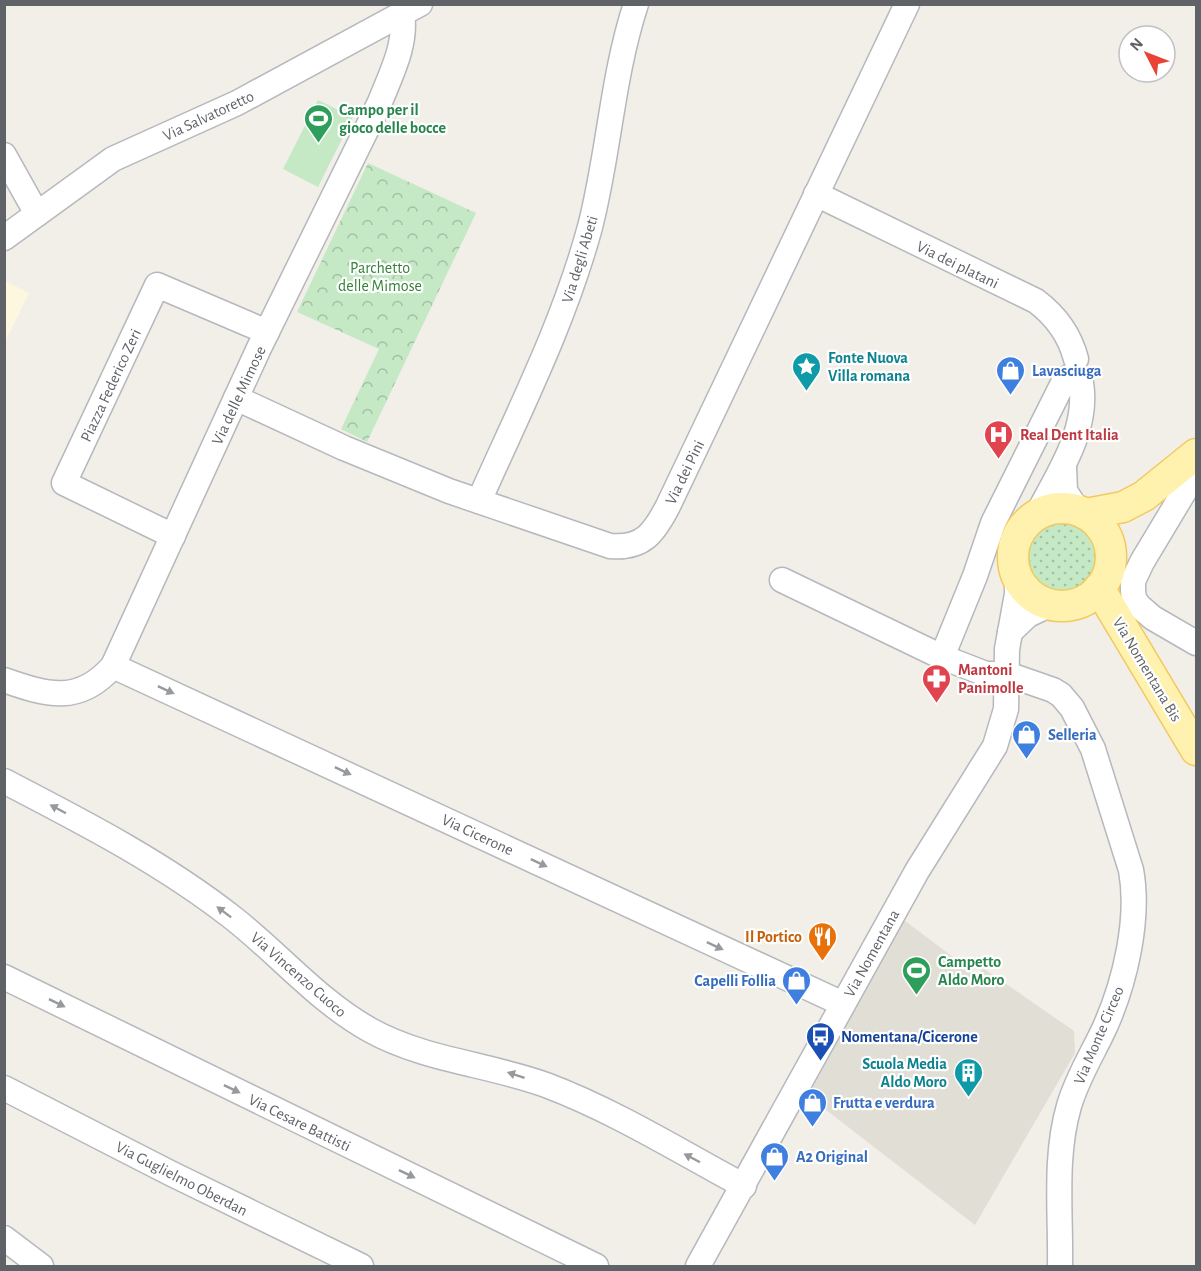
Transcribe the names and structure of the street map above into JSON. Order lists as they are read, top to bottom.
{
  "streets": {
    "main road": ["Via Nomentana Bis"],
    "street": [
      "Via Salvatoretto",
      "Via degli Abeti",
      "Via dei platani",
      "Piazza Federico Zeri",
      "Via delle Mimose",
      "Via dei Pini",
      "Via Cicerone",
      "Via Nomentana",
      "Via Vincenzo Cuoco",
      "Via Monte Circeo",
      "Via Cesare Battisti",
      "Via Guglielmo Oberdan"
    ]
  },
  "crossings": [
    ["Via Salvatoretto", "Via delle Mimose"],
    ["Via degli Abeti", "Via dei Pini"],
    ["Via dei platani", "Via dei Pini"],
    ["Piazza Federico Zeri", "Via delle Mimose"],
    ["Via delle Mimose", "Via dei Pini"],
    ["Via delle Mimose", "Via Cicerone"],
    ["Via Nomentana Bis", "Via Nomentana"],
    ["Via Cicerone", "Via Nomentana"],
    ["Via Nomentana", "Via Vincenzo Cuoco"],
    ["Via Nomentana", "Via Monte Circeo"]
  ],
  "one_way": ["Via Cicerone", "Via Vincenzo Cuoco", "Via Cesare Battisti"],
  "parks": ["Parchetto delle Mimose"],
  "places": {
    "sports": ["Campo per il gioco delle bocce", "Campetto Aldo Moro"],
    "place": ["Fonte Nuova Villa romana"],
    "shop": [
      "Lavasciuga",
      "Selleria",
      "Capelli Follia",
      "Frutta e verdura",
      "A2 Original"
    ],
    "hospital": ["Real Dent Italia"],
    "pharmacy": ["Mantoni Panimolle"],
    "restaurant": ["Il Portico"],
    "bus stop": ["Nomentana/Cicerone"],
    "building": ["Scuola Media Aldo Moro"]
  },
  "north": "top left"
}
